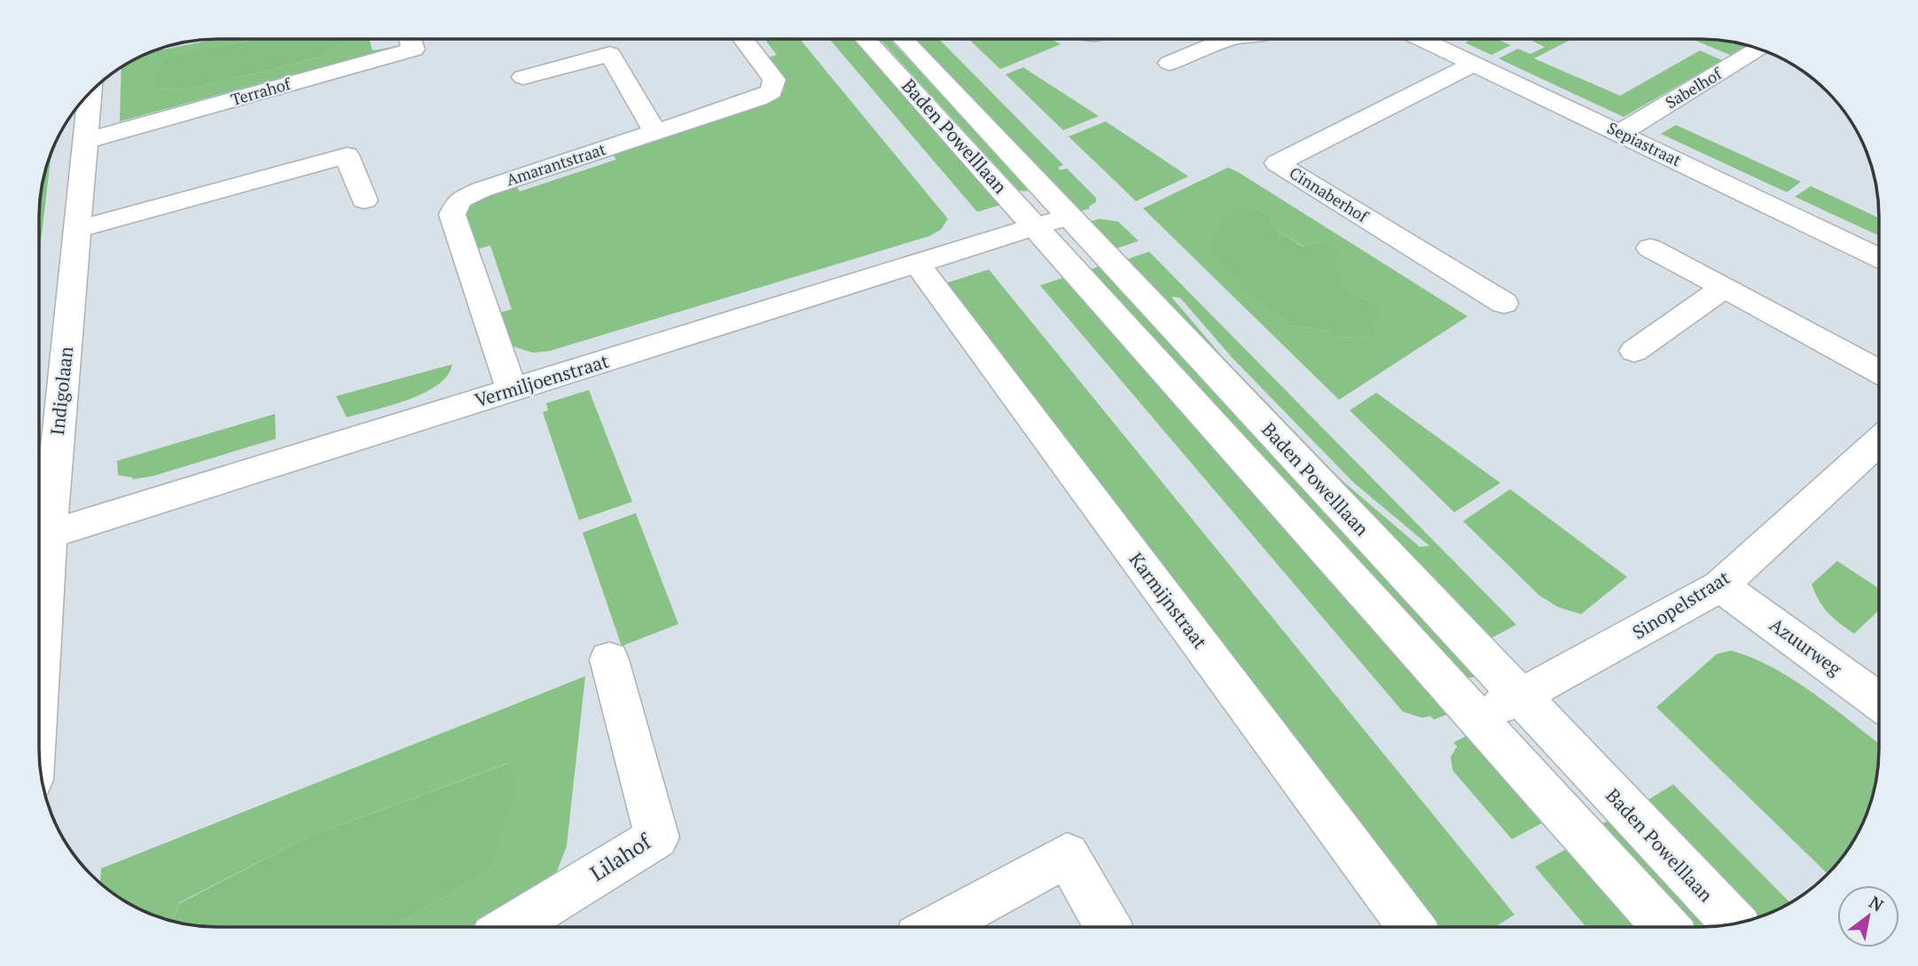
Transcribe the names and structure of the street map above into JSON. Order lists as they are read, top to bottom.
{
  "streets": {
    "street": [
      "Sabelhof",
      "Terrahof",
      "Baden Powelllaan",
      "Sepiastraat",
      "Amarantstraat",
      "Cinnaberhof",
      "Vermiljoenstraat",
      "Indigolaan",
      "Karmijnstraat",
      "Sinopelstraat",
      "Azuurweg",
      "Lilahof"
    ]
  },
  "crossings": [
    ["Sabelhof", "Sepiastraat"],
    ["Terrahof", "Indigolaan"],
    ["Baden Powelllaan", "Vermiljoenstraat"],
    ["Baden Powelllaan", "Sinopelstraat"],
    ["Sepiastraat", "Cinnaberhof"],
    ["Amarantstraat", "Vermiljoenstraat"],
    ["Vermiljoenstraat", "Indigolaan"],
    ["Vermiljoenstraat", "Karmijnstraat"],
    ["Sinopelstraat", "Azuurweg"]
  ],
  "north": "top right"
}
